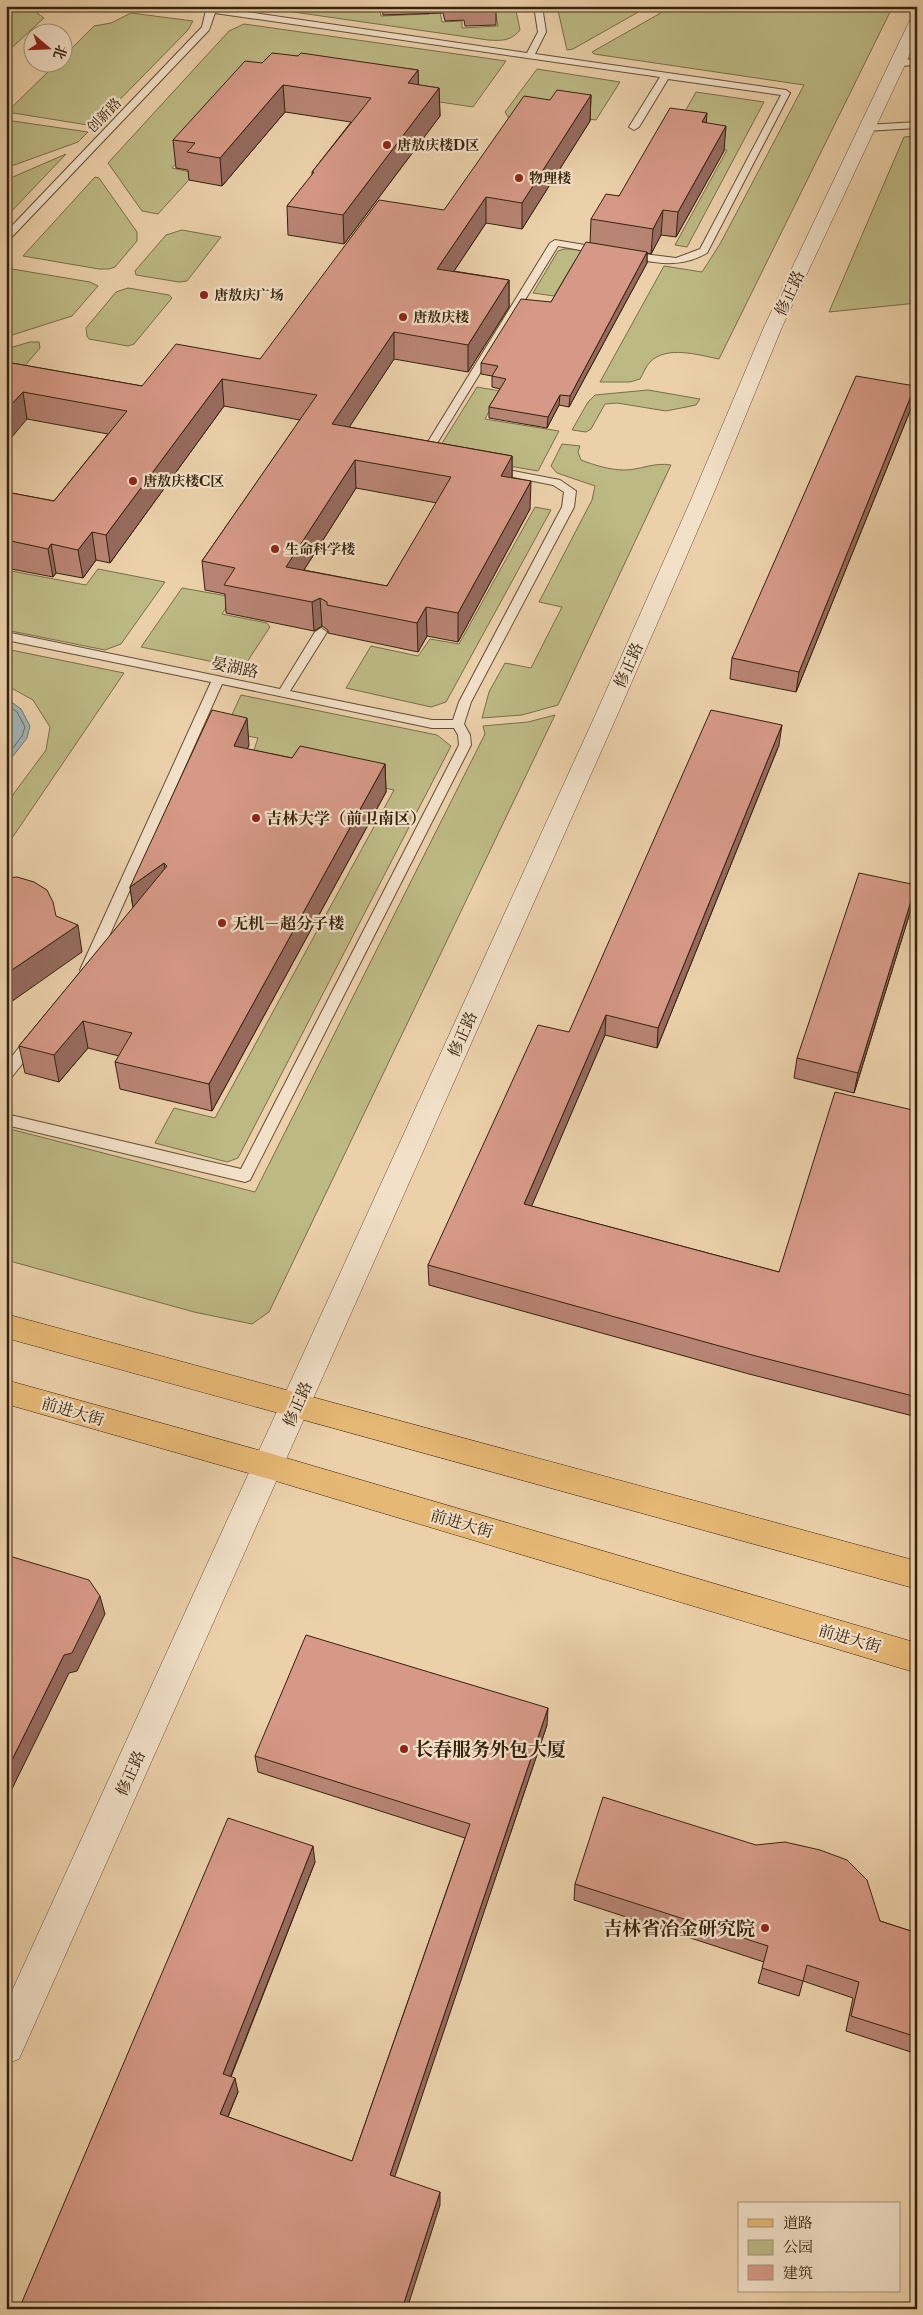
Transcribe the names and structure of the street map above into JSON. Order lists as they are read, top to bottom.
{
  "streets": {
    "main road": ["前进大街"],
    "street": ["修正路"],
    "lane": ["创新路", "晏湖路"]
  },
  "crossings": [
    ["修正路", "前进大街"]
  ],
  "places": [
    "唐敖庆楼D区",
    "物理楼",
    "唐敖庆广场",
    "唐敖庆楼",
    "唐敖庆楼C区",
    "生命科学楼",
    "吉林大学（前卫南区）",
    "无机－超分子楼",
    "长春服务外包大厦",
    "吉林省冶金研究院"
  ],
  "legend": ["道路", "公园", "建筑"],
  "north": "right"
}
